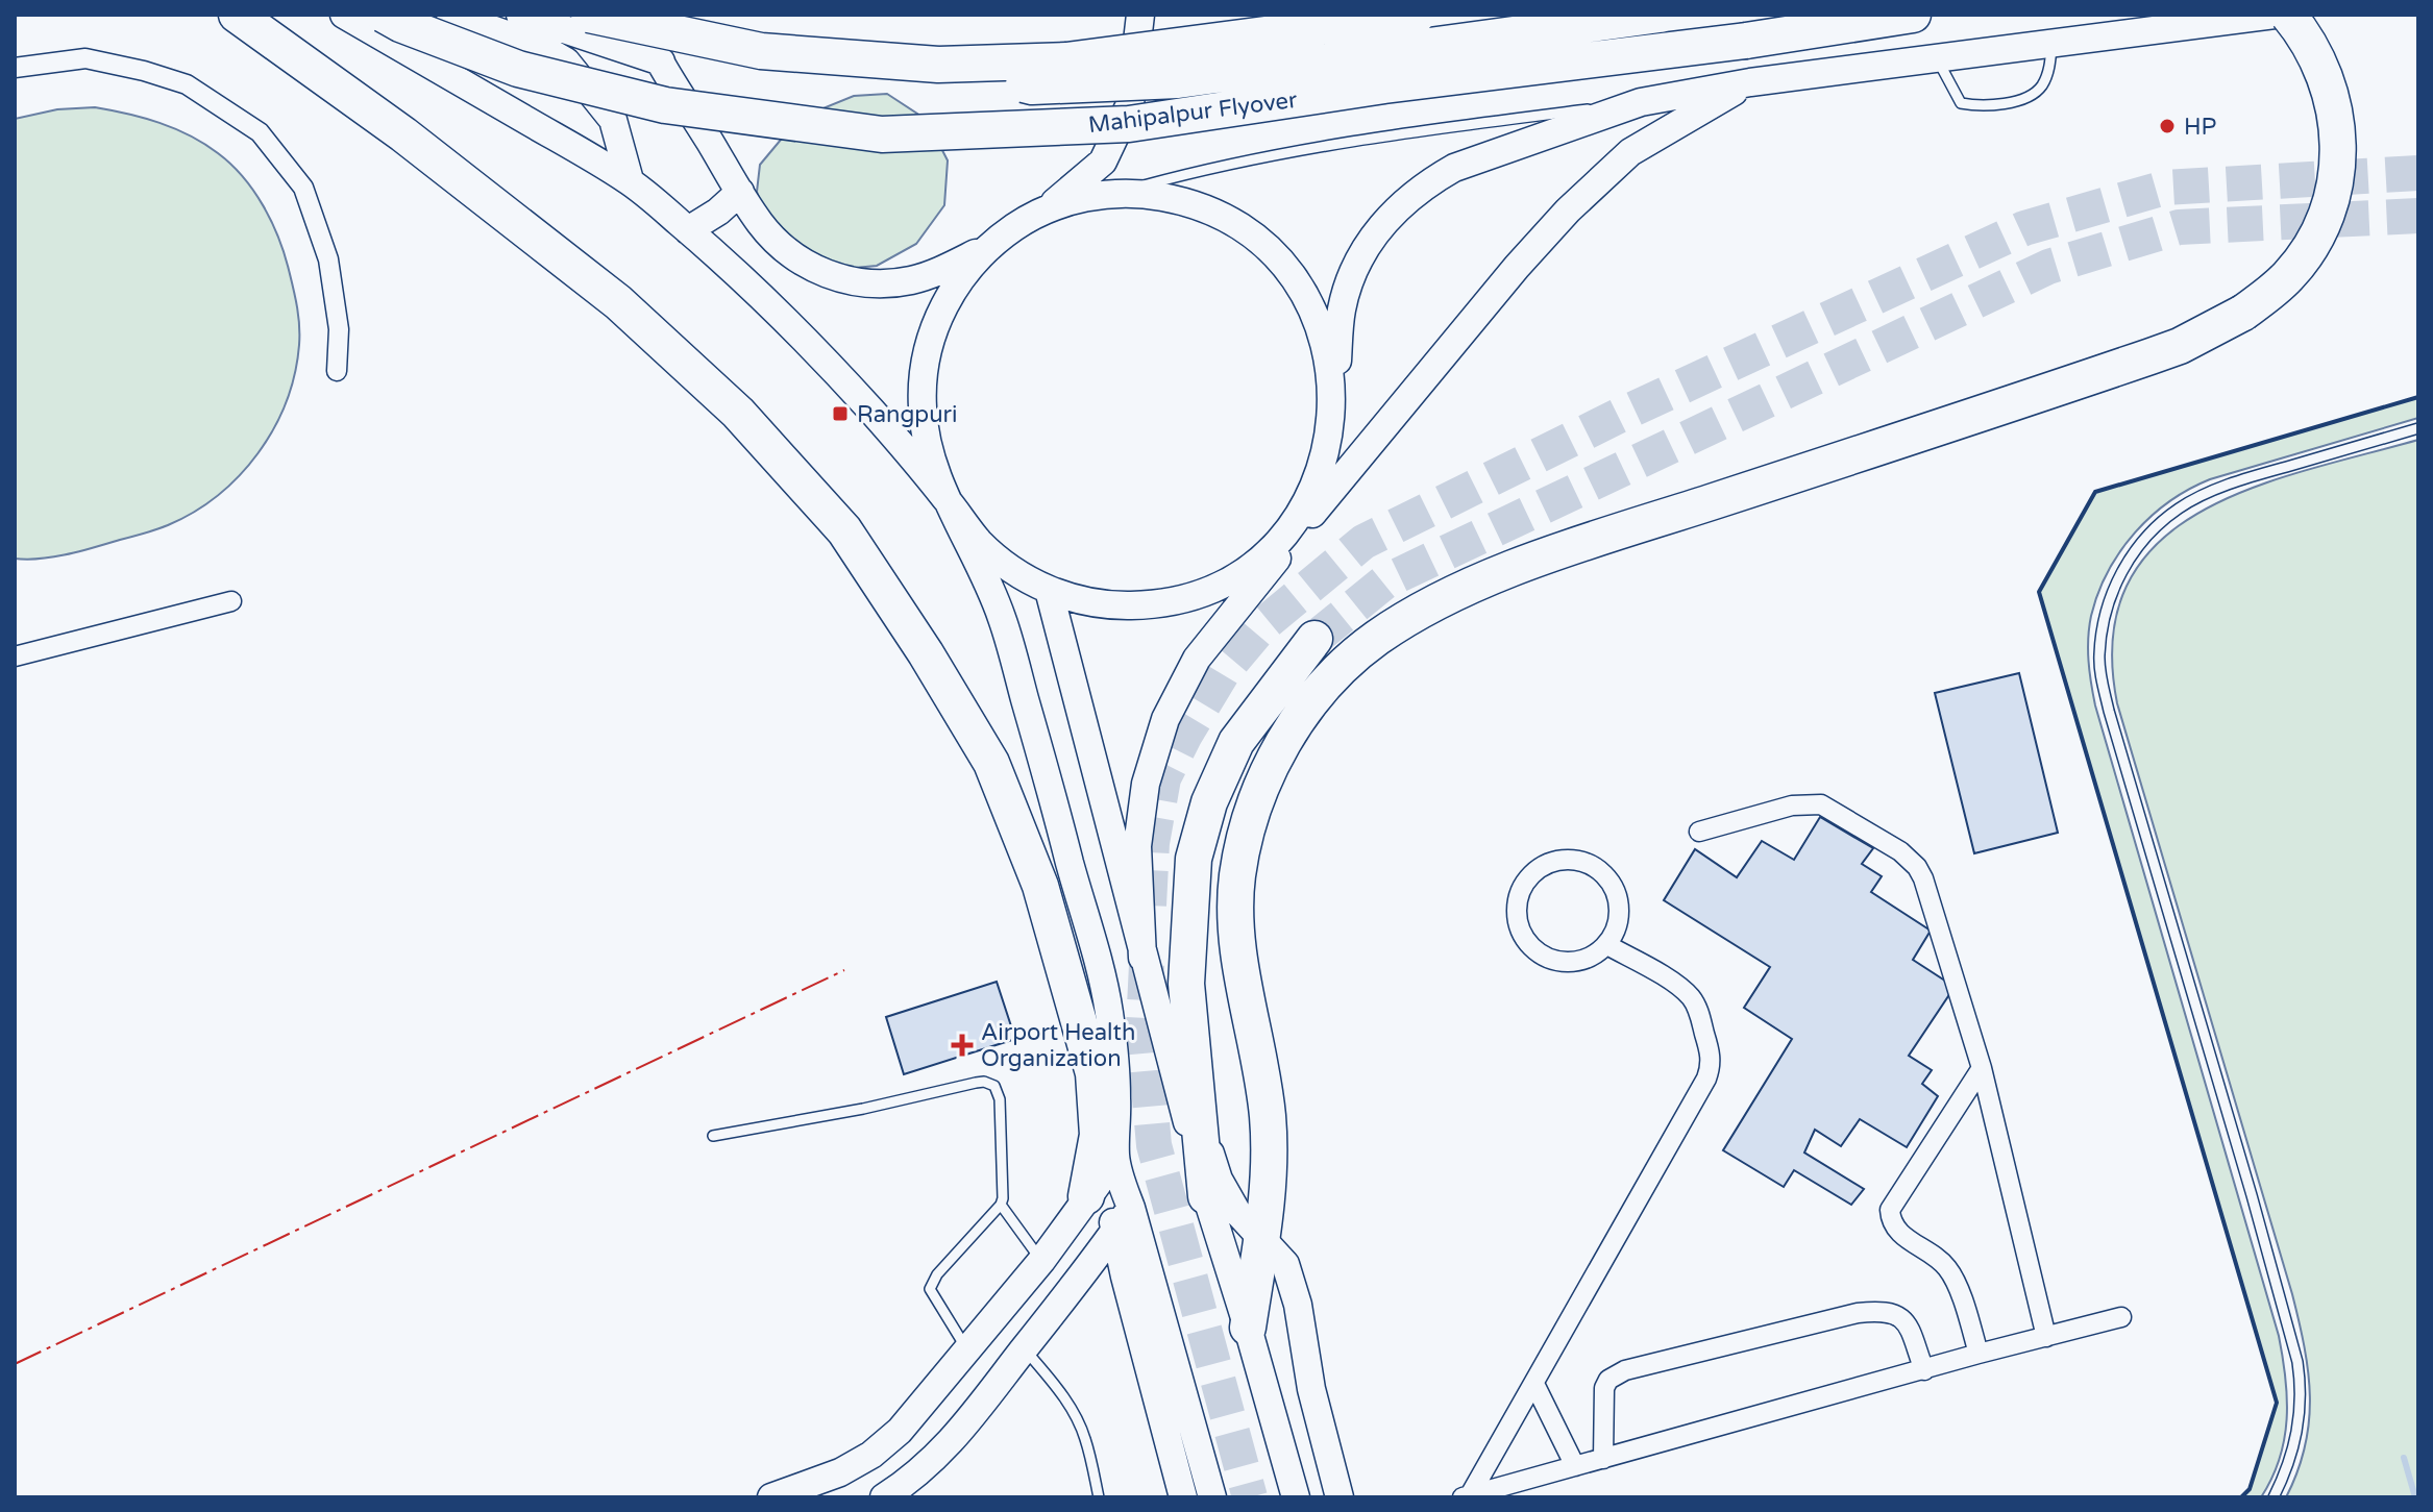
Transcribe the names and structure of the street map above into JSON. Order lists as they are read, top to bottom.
{
  "streets": {
    "highway": ["Mahipalpur Flyover"]
  },
  "places": {
    "other": ["HP"],
    "transit": ["Rangpuri"],
    "health": ["Airport Health Organization"]
  }
}
